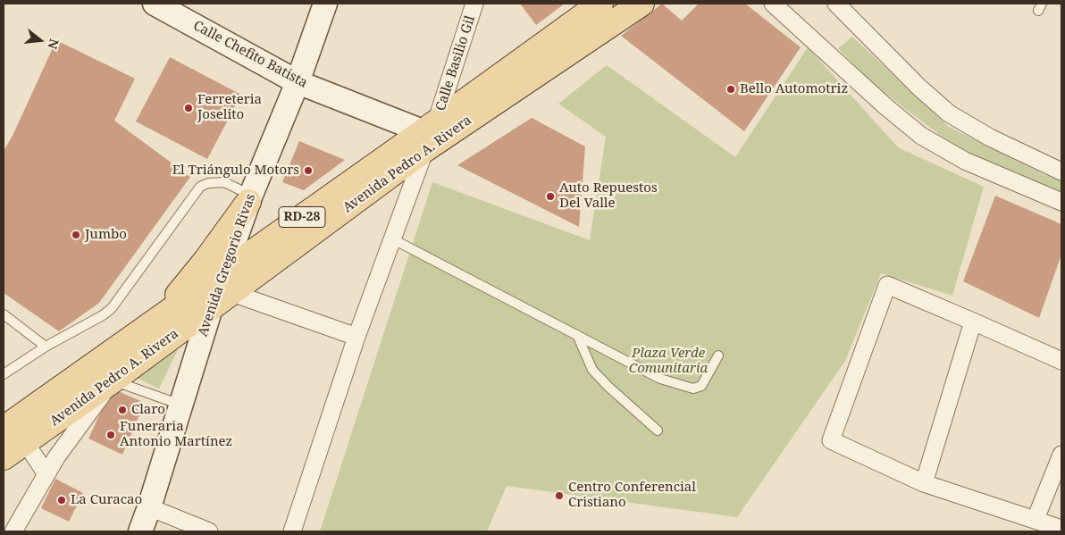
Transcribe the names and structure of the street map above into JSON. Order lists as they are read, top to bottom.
{
  "streets": {
    "main road": [
      "Calle Chefito Batista",
      "Avenida Pedro A. Rivera",
      "RD-28",
      "Avenida Gregorio Rivas"
    ],
    "street": ["Calle Basilio Gil"]
  },
  "crossings": [
    ["Calle Chefito Batista", "Calle Basilio Gil"],
    ["Calle Chefito Batista", "Avenida Pedro A. Rivera"],
    ["Calle Chefito Batista", "Avenida Gregorio Rivas"],
    ["Calle Basilio Gil", "Avenida Pedro A. Rivera"],
    ["Avenida Pedro A. Rivera", "Avenida Gregorio Rivas"]
  ],
  "parks": ["Plaza Verde Comunitaria"],
  "places": [
    "Bello Automotriz",
    "Ferreteria Joselito",
    "El Triángulo Motors",
    "Auto Repuestos Del Valle",
    "Jumbo",
    "Claro",
    "Funeraria Antonio Martínez",
    "Centro Conferencial Cristiano",
    "La Curacao"
  ],
  "north": "right"
}
